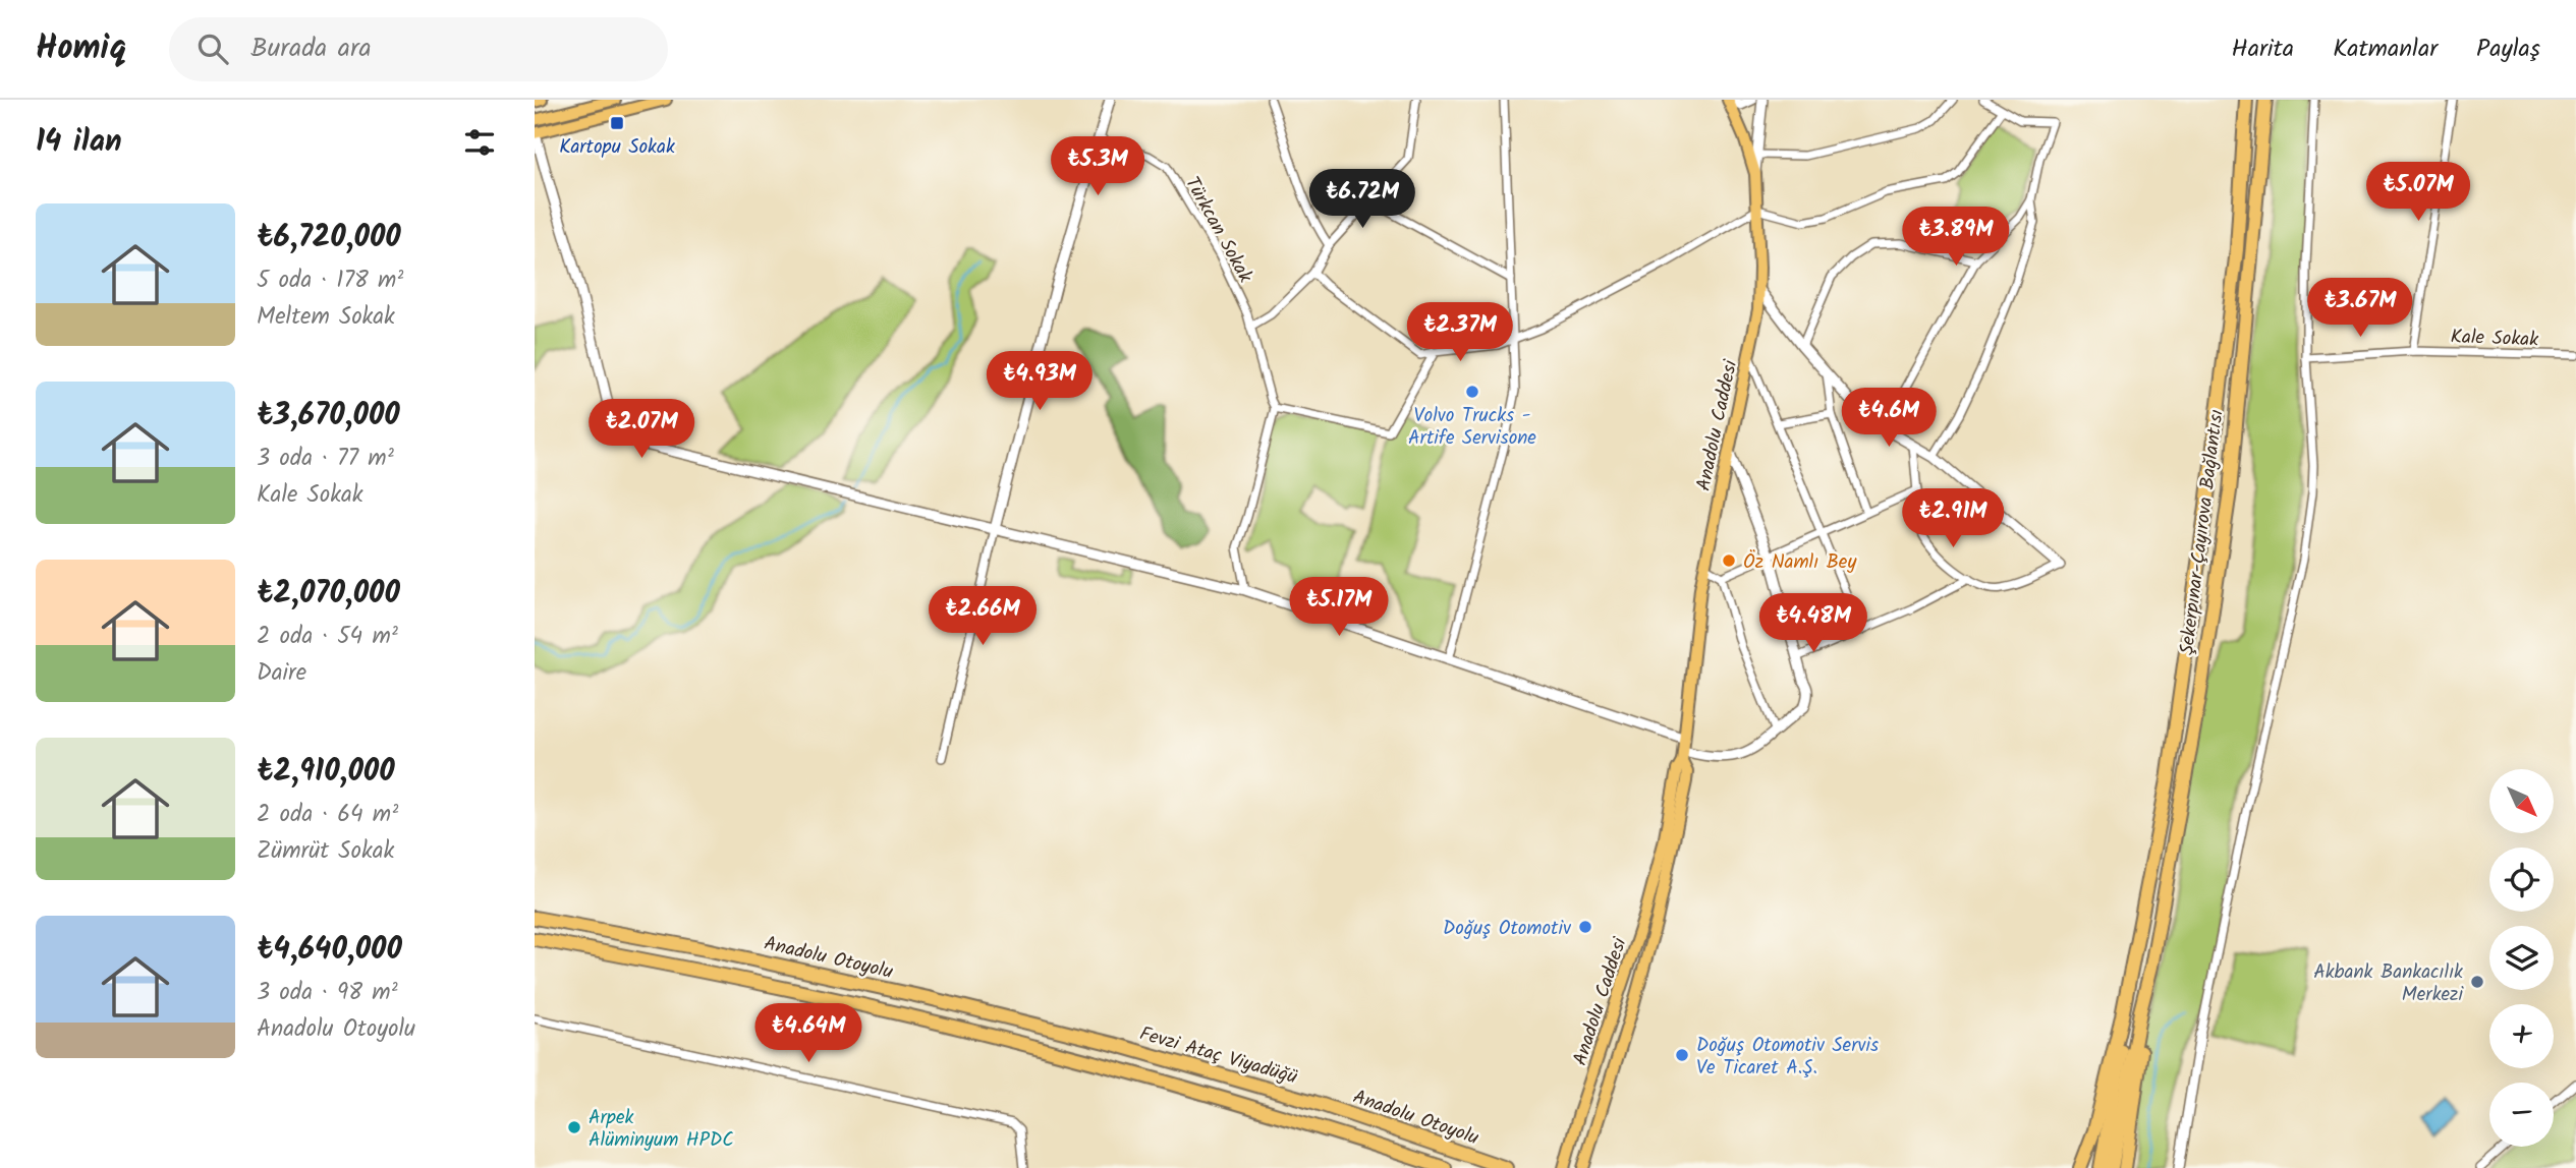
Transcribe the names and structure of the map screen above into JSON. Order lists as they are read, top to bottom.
{
  "streets": {
    "highway": ["Şekerpınar-Çayırova Bağlantısı", "Anadolu Otoyolu", "Fevzi Ataç Viyadüğü"],
    "main road": ["Anadolu Caddesi"],
    "street": ["Türkcan Sokak", "Kale Sokak"]
  },
  "crossings": [
    ["Anadolu Otoyolu", "Fevzi Ataç Viyadüğü"]
  ],
  "places": {
    "transit": ["Kartopu Sokak"],
    "other": [
      "Volvo Trucks - Artife Servisone",
      "Öz Namlı Bey",
      "Doğuş Otomotiv",
      "Akbank Bankacılık Merkezi",
      "Doğuş Otomotiv Servis Ve Ticaret A.Ş.",
      "Arpek Alüminyum HPDC"
    ]
  },
  "north": "bottom right",
  "page": {
    "header": "Homiq",
    "search": "Burada ara",
    "nav": ["Harita", "Katmanlar", "Paylaş"],
    "heading": "14 ilan",
    "price": [
      "₺5.3M",
      "₺5.07M",
      "₺6.72M",
      "₺3.89M",
      "₺3.67M",
      "₺2.37M",
      "₺4.93M",
      "₺4.6M",
      "₺2.07M",
      "₺2.91M",
      "₺5.17M",
      "₺2.66M",
      "₺4.48M",
      "₺4.64M"
    ],
    "list": [
      {
        "name": "₺6,720,000",
        "note": "5 oda · 178 m² · Meltem Sokak"
      },
      {
        "name": "₺3,670,000",
        "note": "3 oda · 77 m² · Kale Sokak"
      },
      {
        "name": "₺2,070,000",
        "note": "2 oda · 54 m² · Daire"
      },
      {
        "name": "₺2,910,000",
        "note": "2 oda · 64 m² · Zümrüt Sokak"
      },
      {
        "name": "₺4,640,000",
        "note": "3 oda · 98 m² · Anadolu Otoyolu"
      }
    ],
    "map_buttons": ["+", "−"]
  }
}
